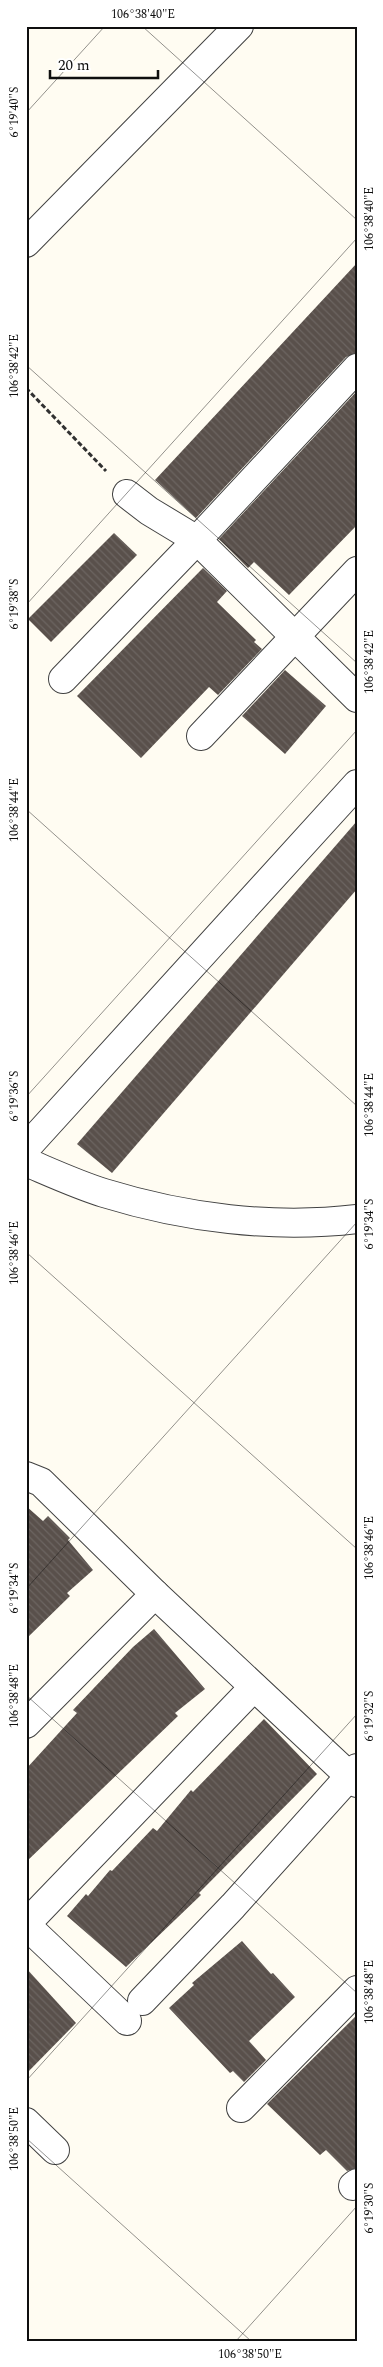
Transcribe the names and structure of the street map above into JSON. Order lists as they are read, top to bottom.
{
  "scale_bar": "20 m",
  "coordinates": [
    "106°38'40\"E",
    "6°19'40\"S",
    "106°38'42\"E",
    "6°19'38\"S",
    "106°38'44\"E",
    "6°19'36\"S",
    "6°19'34\"S",
    "106°38'46\"E",
    "106°38'48\"E",
    "6°19'32\"S",
    "106°38'50\"E",
    "6°19'30\"S"
  ]
}
